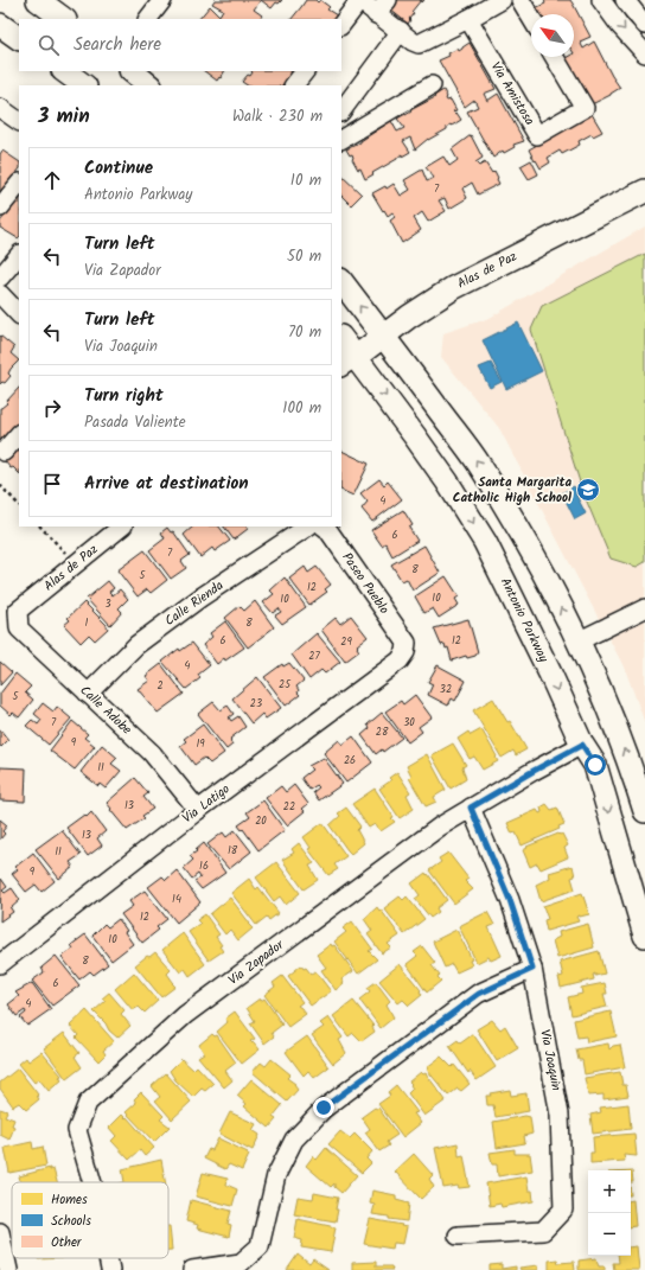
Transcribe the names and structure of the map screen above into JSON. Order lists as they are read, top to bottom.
{
  "streets": {
    "main road": ["Alas de Paz", "Antonio Parkway"],
    "street": [
      "Via Amistosa",
      "Paseo Pueblo",
      "Calle Rienda",
      "Calle Adobe",
      "Via Latigo",
      "Via Zapador",
      "Via Joaquin"
    ]
  },
  "crossings": [
    ["Alas de Paz", "Antonio Parkway"],
    ["Alas de Paz", "Calle Adobe"],
    ["Paseo Pueblo", "Via Latigo"],
    ["Calle Rienda", "Calle Adobe"],
    ["Antonio Parkway", "Via Zapador"],
    ["Calle Adobe", "Via Latigo"],
    ["Via Zapador", "Via Joaquin"]
  ],
  "places": {
    "school or university": ["Santa Margarita Catholic High School"]
  },
  "house_numbers": [
    "7",
    "4",
    "6",
    "7",
    "8",
    "5",
    "12",
    "10",
    "10",
    "3",
    "1",
    "8",
    "6",
    "12",
    "29",
    "27",
    "4",
    "25",
    "2",
    "32",
    "5",
    "23",
    "7",
    "30",
    "28",
    "9",
    "19",
    "26",
    "11",
    "13",
    "22",
    "20",
    "13",
    "18",
    "11",
    "16",
    "9",
    "14",
    "12",
    "10",
    "8",
    "6",
    "4"
  ],
  "legend": ["Homes", "Schools", "Other"],
  "north": "top left",
  "page": {
    "search": "Search here",
    "heading": ["3 min", "Walk · 230 m"],
    "list": [
      ["Continue", "Antonio Parkway", "10 m"],
      ["Turn left", "Via Zapador", "50 m"],
      ["Turn left", "Via Joaquin", "70 m"],
      ["Turn right", "Pasada Valiente", "100 m"],
      "Arrive at destination"
    ],
    "map_buttons": ["+", "−"]
  }
}
